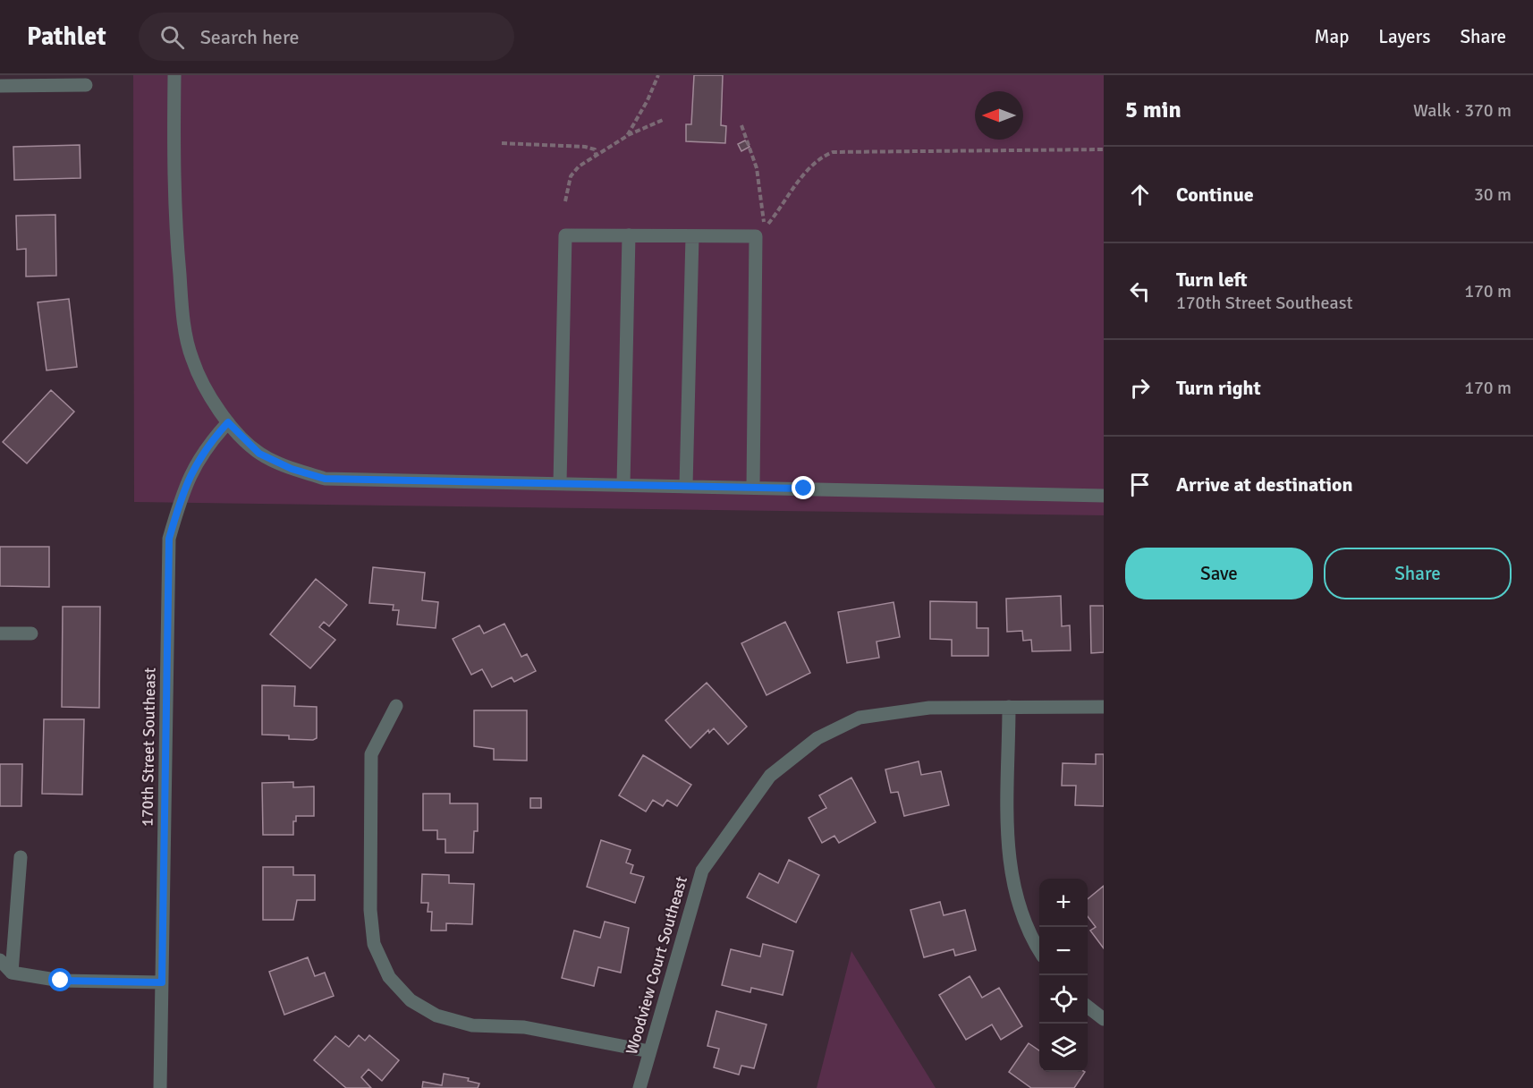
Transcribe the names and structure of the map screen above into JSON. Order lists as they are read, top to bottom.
{
  "streets": {
    "street": ["170th Street Southeast", "Woodview Court Southeast"]
  },
  "north": "left",
  "page": {
    "header": "Pathlet",
    "search": "Search here",
    "nav": ["Map", "Layers", "Share"],
    "heading": ["5 min", "Walk · 370 m"],
    "list": [
      ["Continue", "30 m"],
      ["Turn left", "170th Street Southeast", "170 m"],
      ["Turn right", "170 m"],
      "Arrive at destination"
    ],
    "buttons": ["Save", "Share"],
    "map_buttons": ["+", "−"]
  }
}
